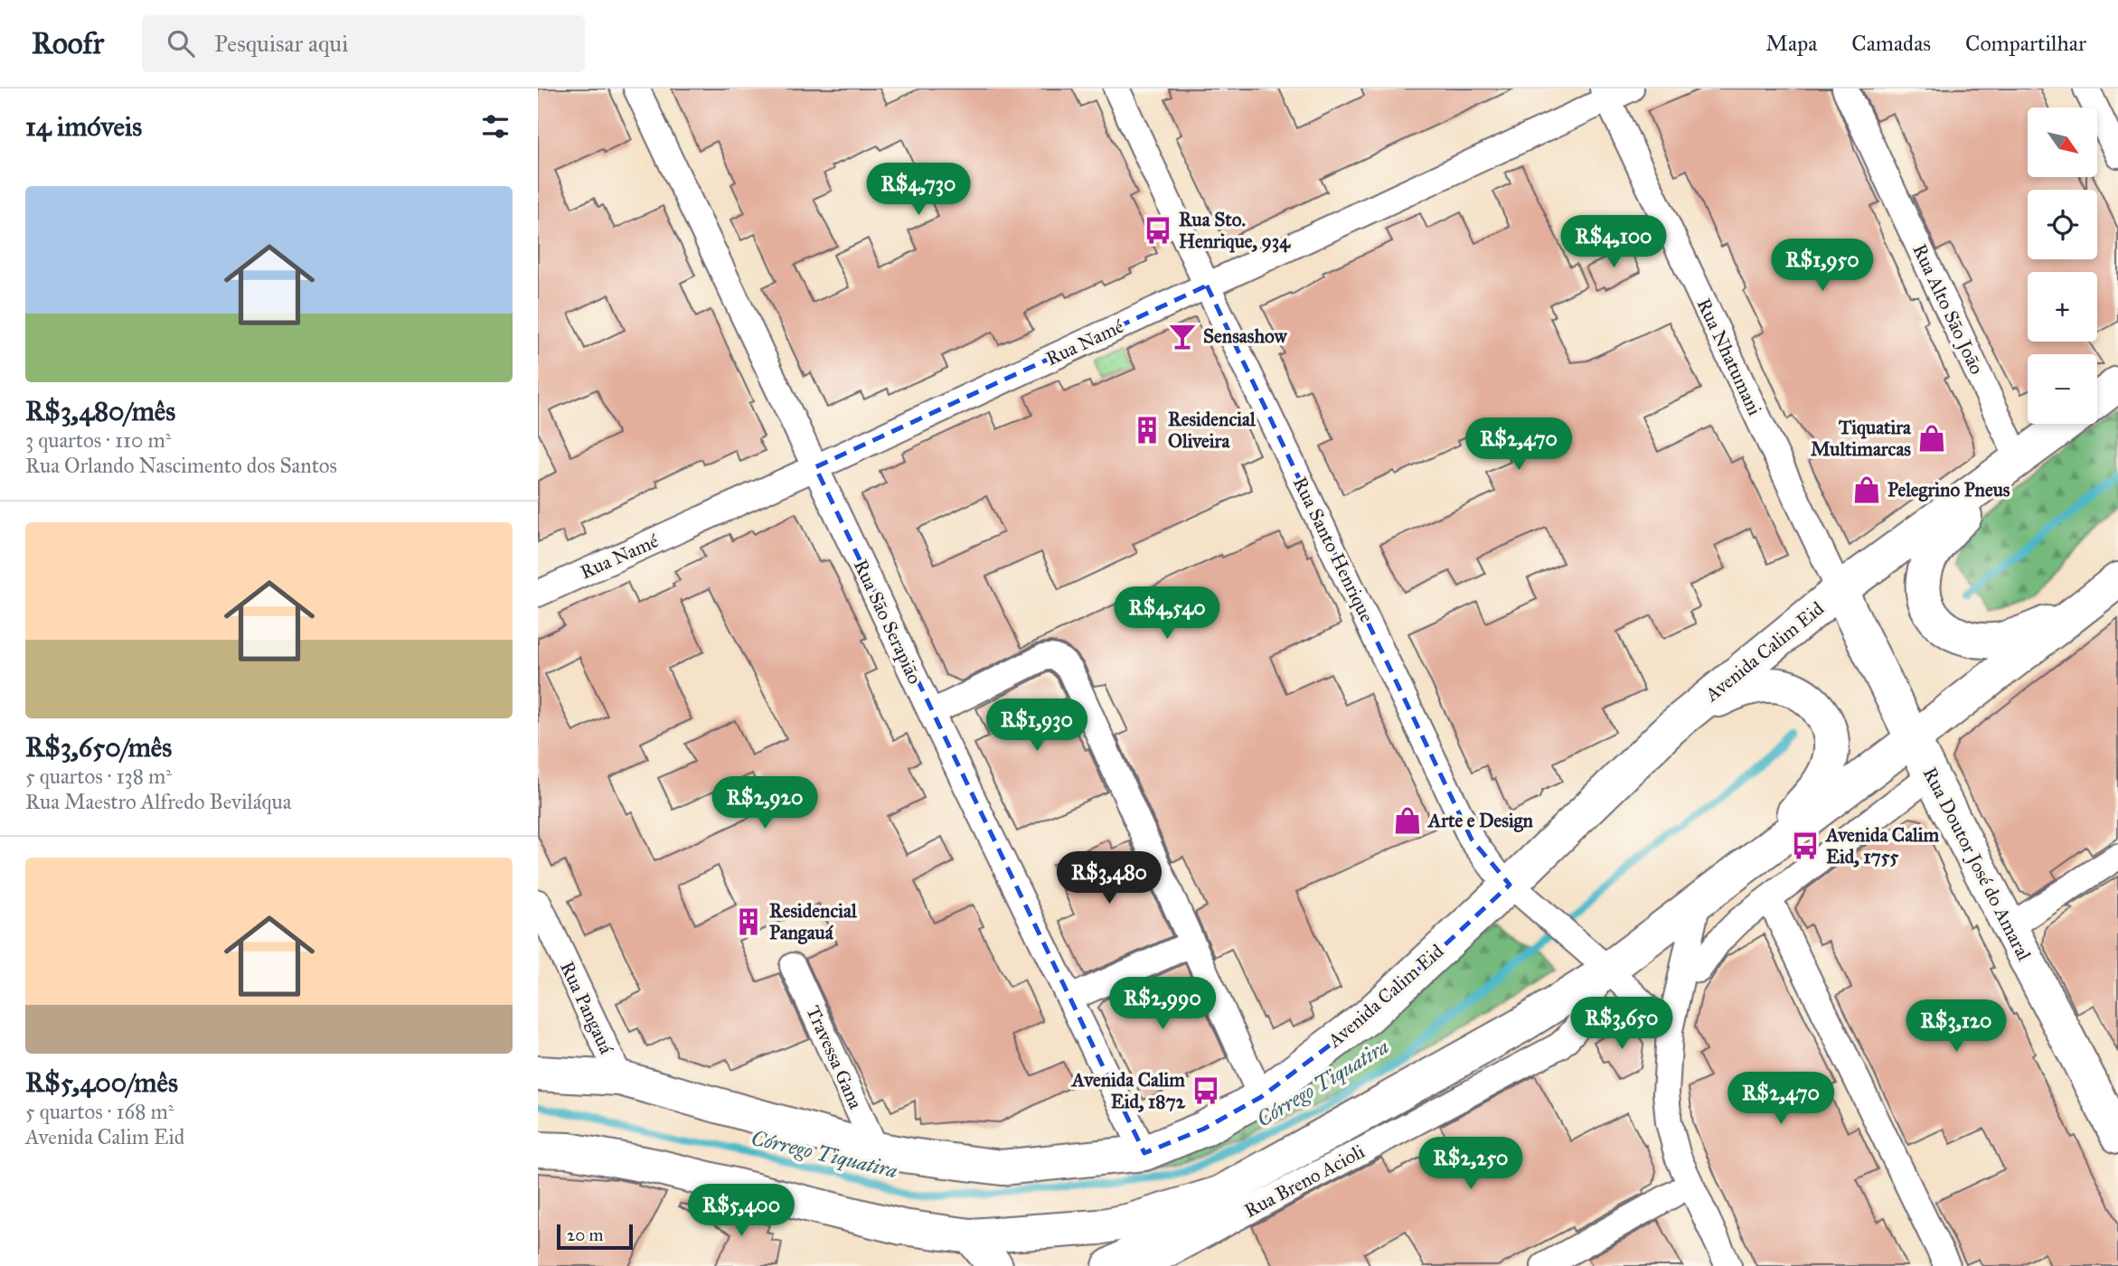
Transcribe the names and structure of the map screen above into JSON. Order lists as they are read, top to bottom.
{
  "streets": {
    "main road": ["Avenida Calim Eid", "Rua Doutor José do Amaral", "Rua Breno Acioli"],
    "street": [
      "Rua Alto São João",
      "Rua Namé",
      "Rua Nhatumani",
      "Rua Santo Henrique",
      "Rua São Serapião",
      "Rua Pangauá",
      "Travessa Gana"
    ]
  },
  "crossings": [
    ["Rua Alto São João", "Avenida Calim Eid"],
    ["Rua Namé", "Rua Nhatumani"],
    ["Rua Namé", "Rua Santo Henrique"],
    ["Rua Namé", "Rua São Serapião"],
    ["Rua Nhatumani", "Avenida Calim Eid"],
    ["Rua Nhatumani", "Rua Doutor José do Amaral"],
    ["Rua Santo Henrique", "Avenida Calim Eid"],
    ["Rua Santo Henrique", "Rua Breno Acioli"],
    ["Rua São Serapião", "Avenida Calim Eid"],
    ["Avenida Calim Eid", "Rua Doutor José do Amaral"],
    ["Avenida Calim Eid", "Rua Pangauá"],
    ["Avenida Calim Eid", "Travessa Gana"]
  ],
  "water": ["Córrego Tiquatira"],
  "places": {
    "bus stop": ["Rua Sto. Henrique, 934", "Avenida Calim Eid, 1755", "Avenida Calim Eid, 1872"],
    "bar": ["Sensashow"],
    "building": ["Residencial Oliveira", "Residencial Pangauá"],
    "shop": ["Tiquatira Multimarcas", "Pelegrino Pneus", "Arte e Design"]
  },
  "scale_bar": "20 m",
  "north": "bottom right",
  "page": {
    "header": "Roofr",
    "search": "Pesquisar aqui",
    "nav": ["Mapa", "Camadas", "Compartilhar"],
    "heading": "14 imóveis",
    "map_buttons": ["+", "−"],
    "price": [
      "R$4,730",
      "R$4,100",
      "R$1,950",
      "R$2,470",
      "R$4,540",
      "R$1,930",
      "R$2,920",
      "R$3,480",
      "R$2,990",
      "R$3,650",
      "R$3,120",
      "R$2,470",
      "R$2,250",
      "R$5,400"
    ],
    "list": [
      {
        "name": "R$3,480/mês",
        "note": "3 quartos · 110 m² · Rua Orlando Nascimento dos Santos"
      },
      {
        "name": "R$3,650/mês",
        "note": "5 quartos · 138 m² · Rua Maestro Alfredo Beviláqua"
      },
      {
        "name": "R$5,400/mês",
        "note": "5 quartos · 168 m² · Avenida Calim Eid"
      }
    ],
    "scale": "20 m"
  }
}
